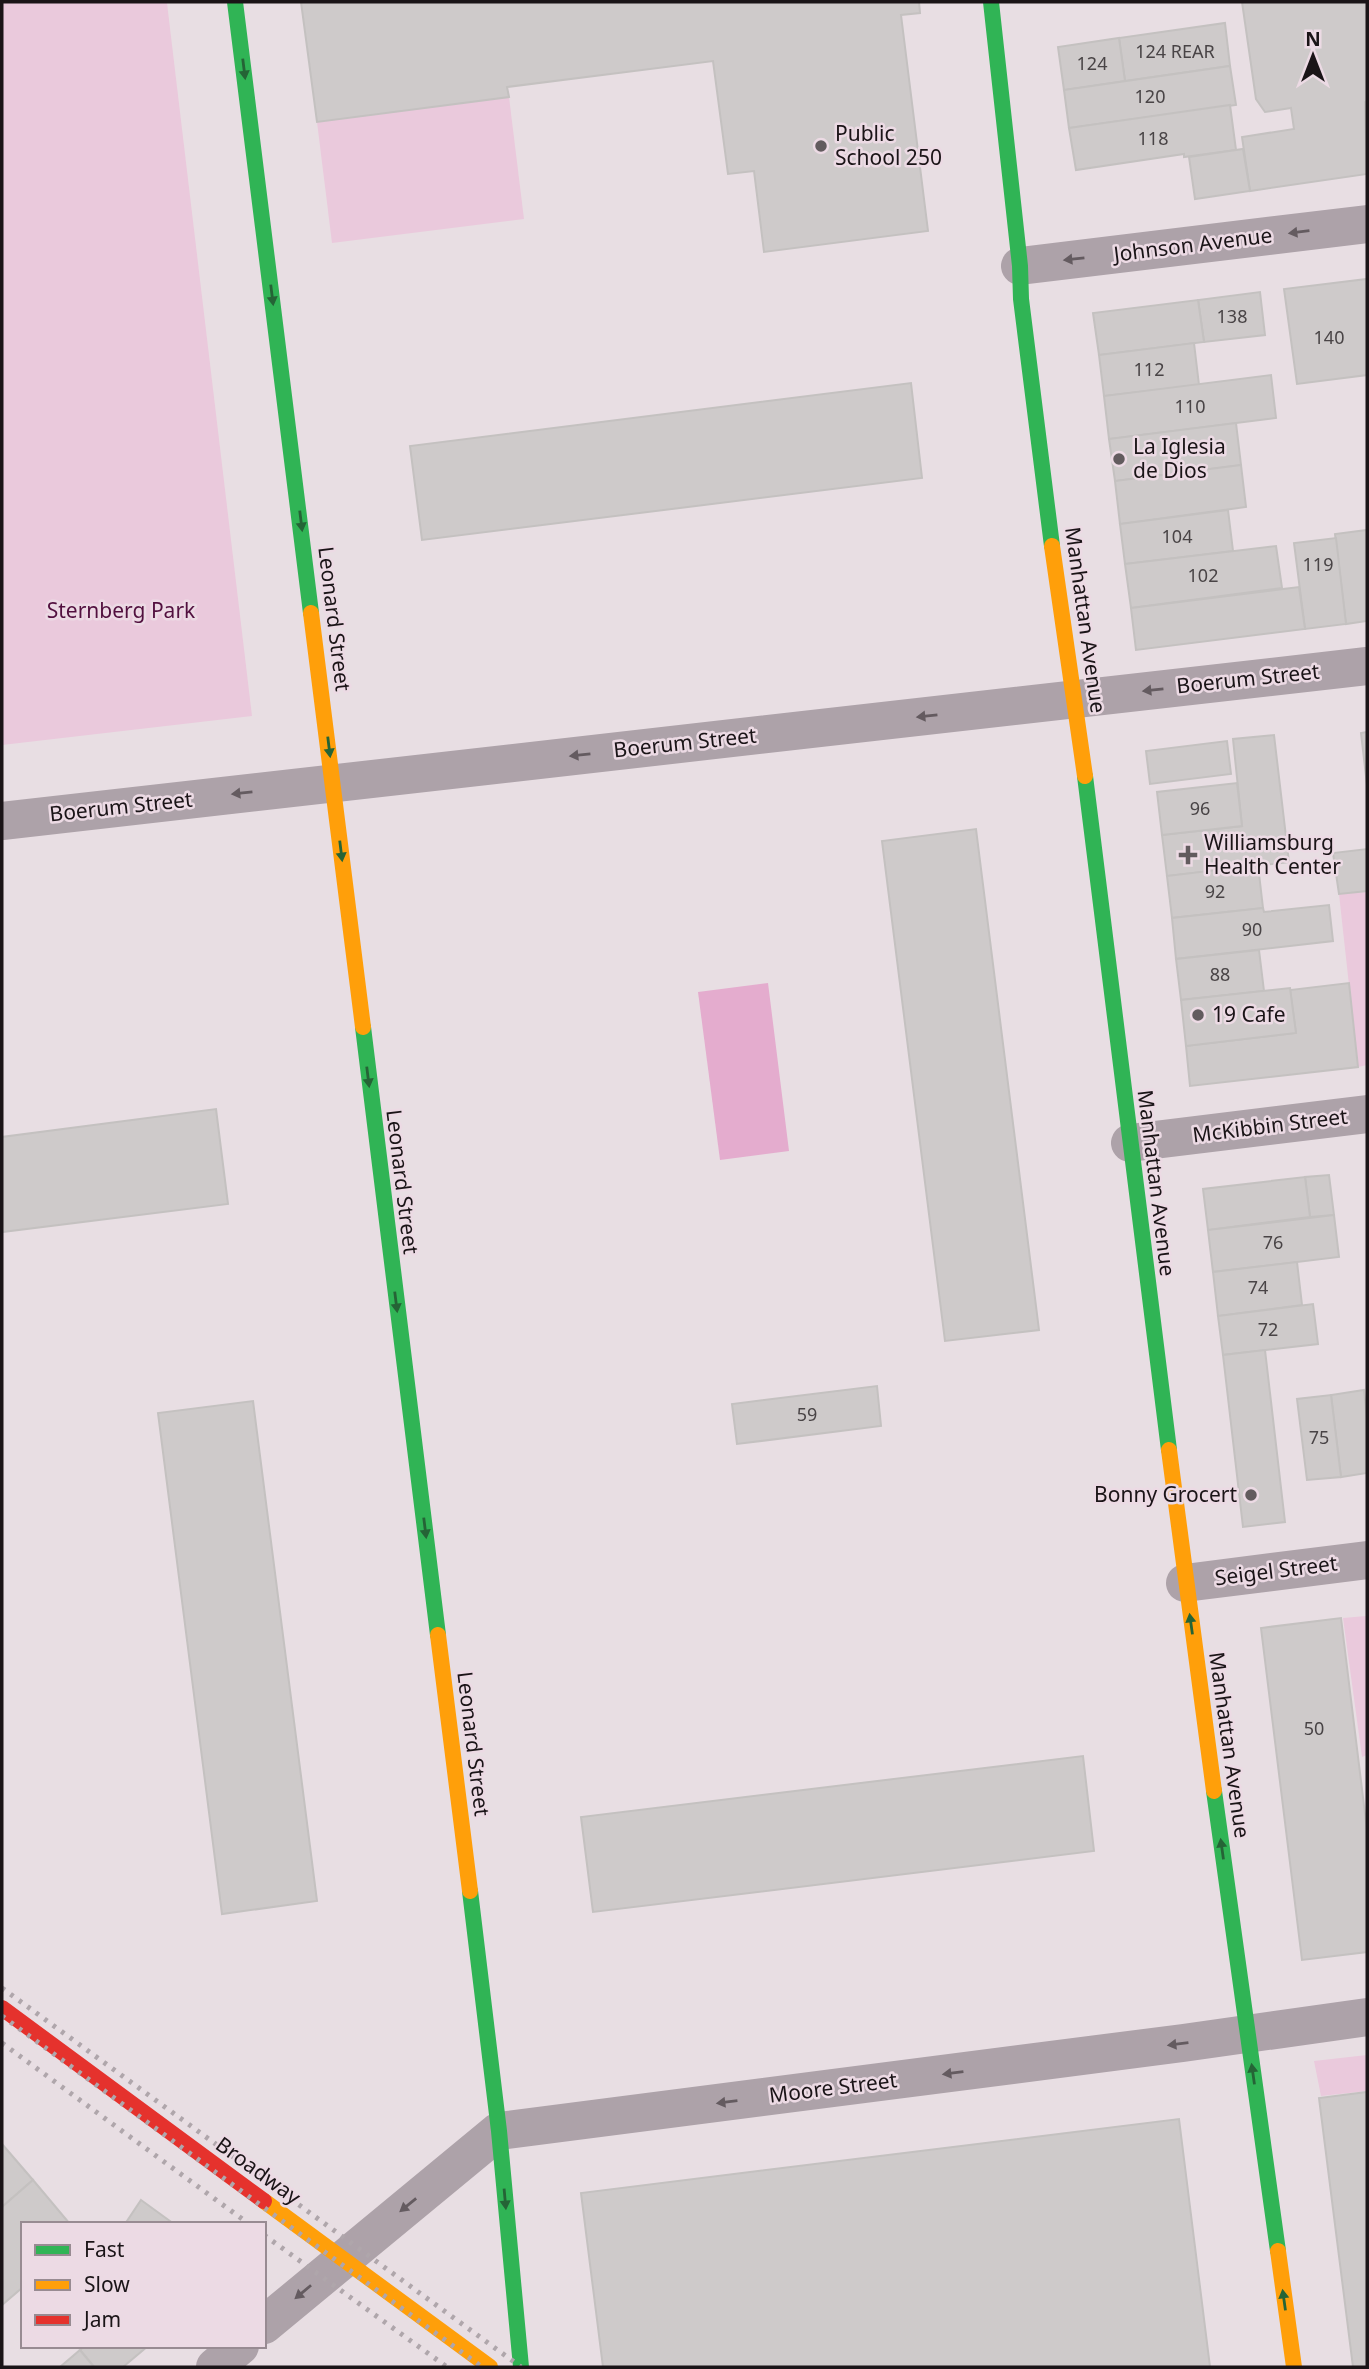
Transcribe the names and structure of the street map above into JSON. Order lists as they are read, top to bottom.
{
  "streets": {
    "street": [
      "Johnson Avenue",
      "Leonard Street",
      "Manhattan Avenue",
      "Boerum Street",
      "McKibbin Street",
      "Seigel Street",
      "Moore Street",
      "Broadway"
    ]
  },
  "crossings": [
    ["Johnson Avenue", "Manhattan Avenue"],
    ["Leonard Street", "Boerum Street"],
    ["Leonard Street", "Moore Street"],
    ["Manhattan Avenue", "Boerum Street"],
    ["Manhattan Avenue", "McKibbin Street"],
    ["Manhattan Avenue", "Seigel Street"],
    ["Manhattan Avenue", "Moore Street"]
  ],
  "one_way": [
    "Johnson Avenue",
    "Leonard Street",
    "Boerum Street",
    "Moore Street"
  ],
  "parks": ["Sternberg Park"],
  "places": {
    "other": [
      "Public School 250",
      "La Iglesia de Dios",
      "19 Cafe",
      "Bonny Grocert"
    ],
    "health": ["Williamsburg Health Center"]
  },
  "house_numbers": [
    "124 REAR",
    "124",
    "120",
    "118",
    "138",
    "140",
    "112",
    "110",
    "104",
    "119",
    "102",
    "96",
    "92",
    "90",
    "88",
    "76",
    "74",
    "72",
    "59",
    "75",
    "50"
  ],
  "legend": ["Fast", "Slow", "Jam"],
  "north": "top"
}
